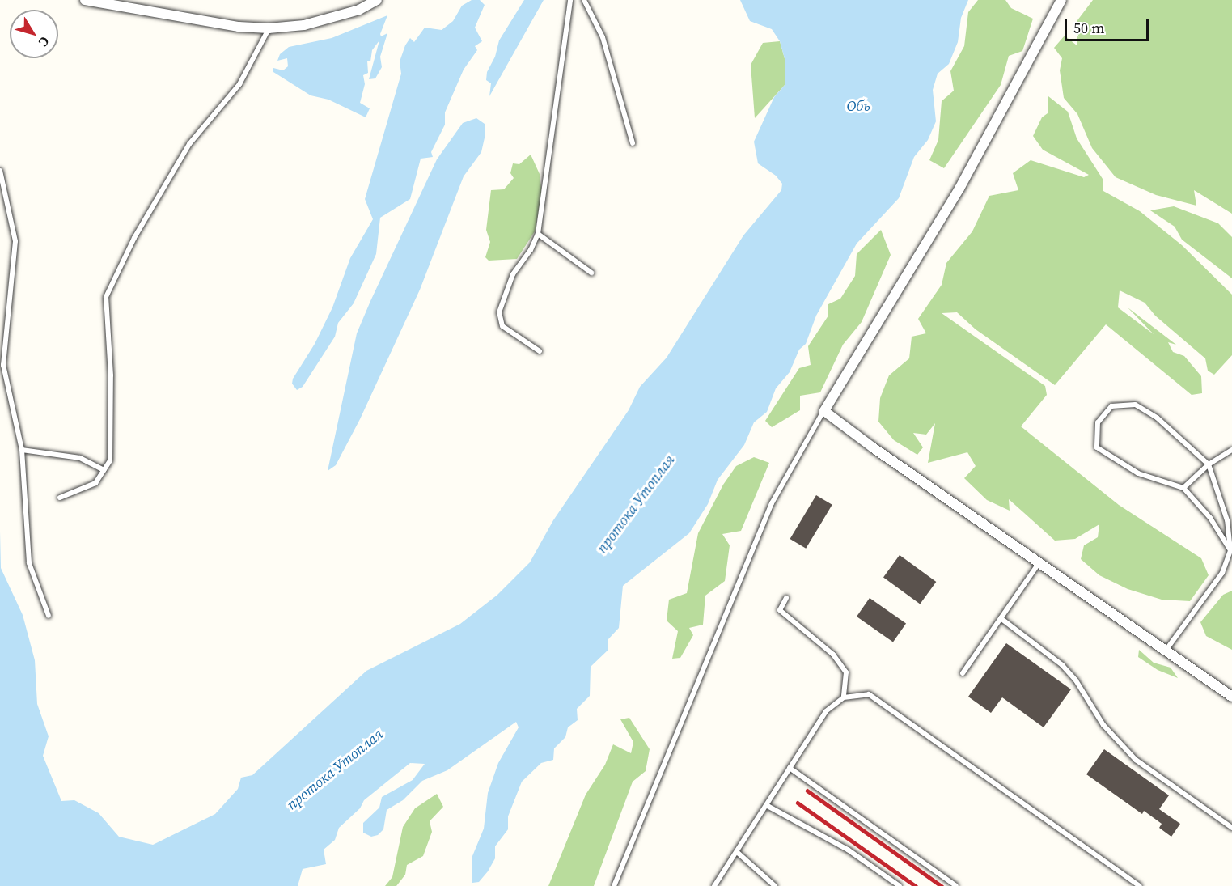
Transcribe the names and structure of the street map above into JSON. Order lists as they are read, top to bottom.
{
  "water": ["Обь", "протока Утоплая"],
  "scale_bar": "50 m",
  "north": "bottom right"
}
